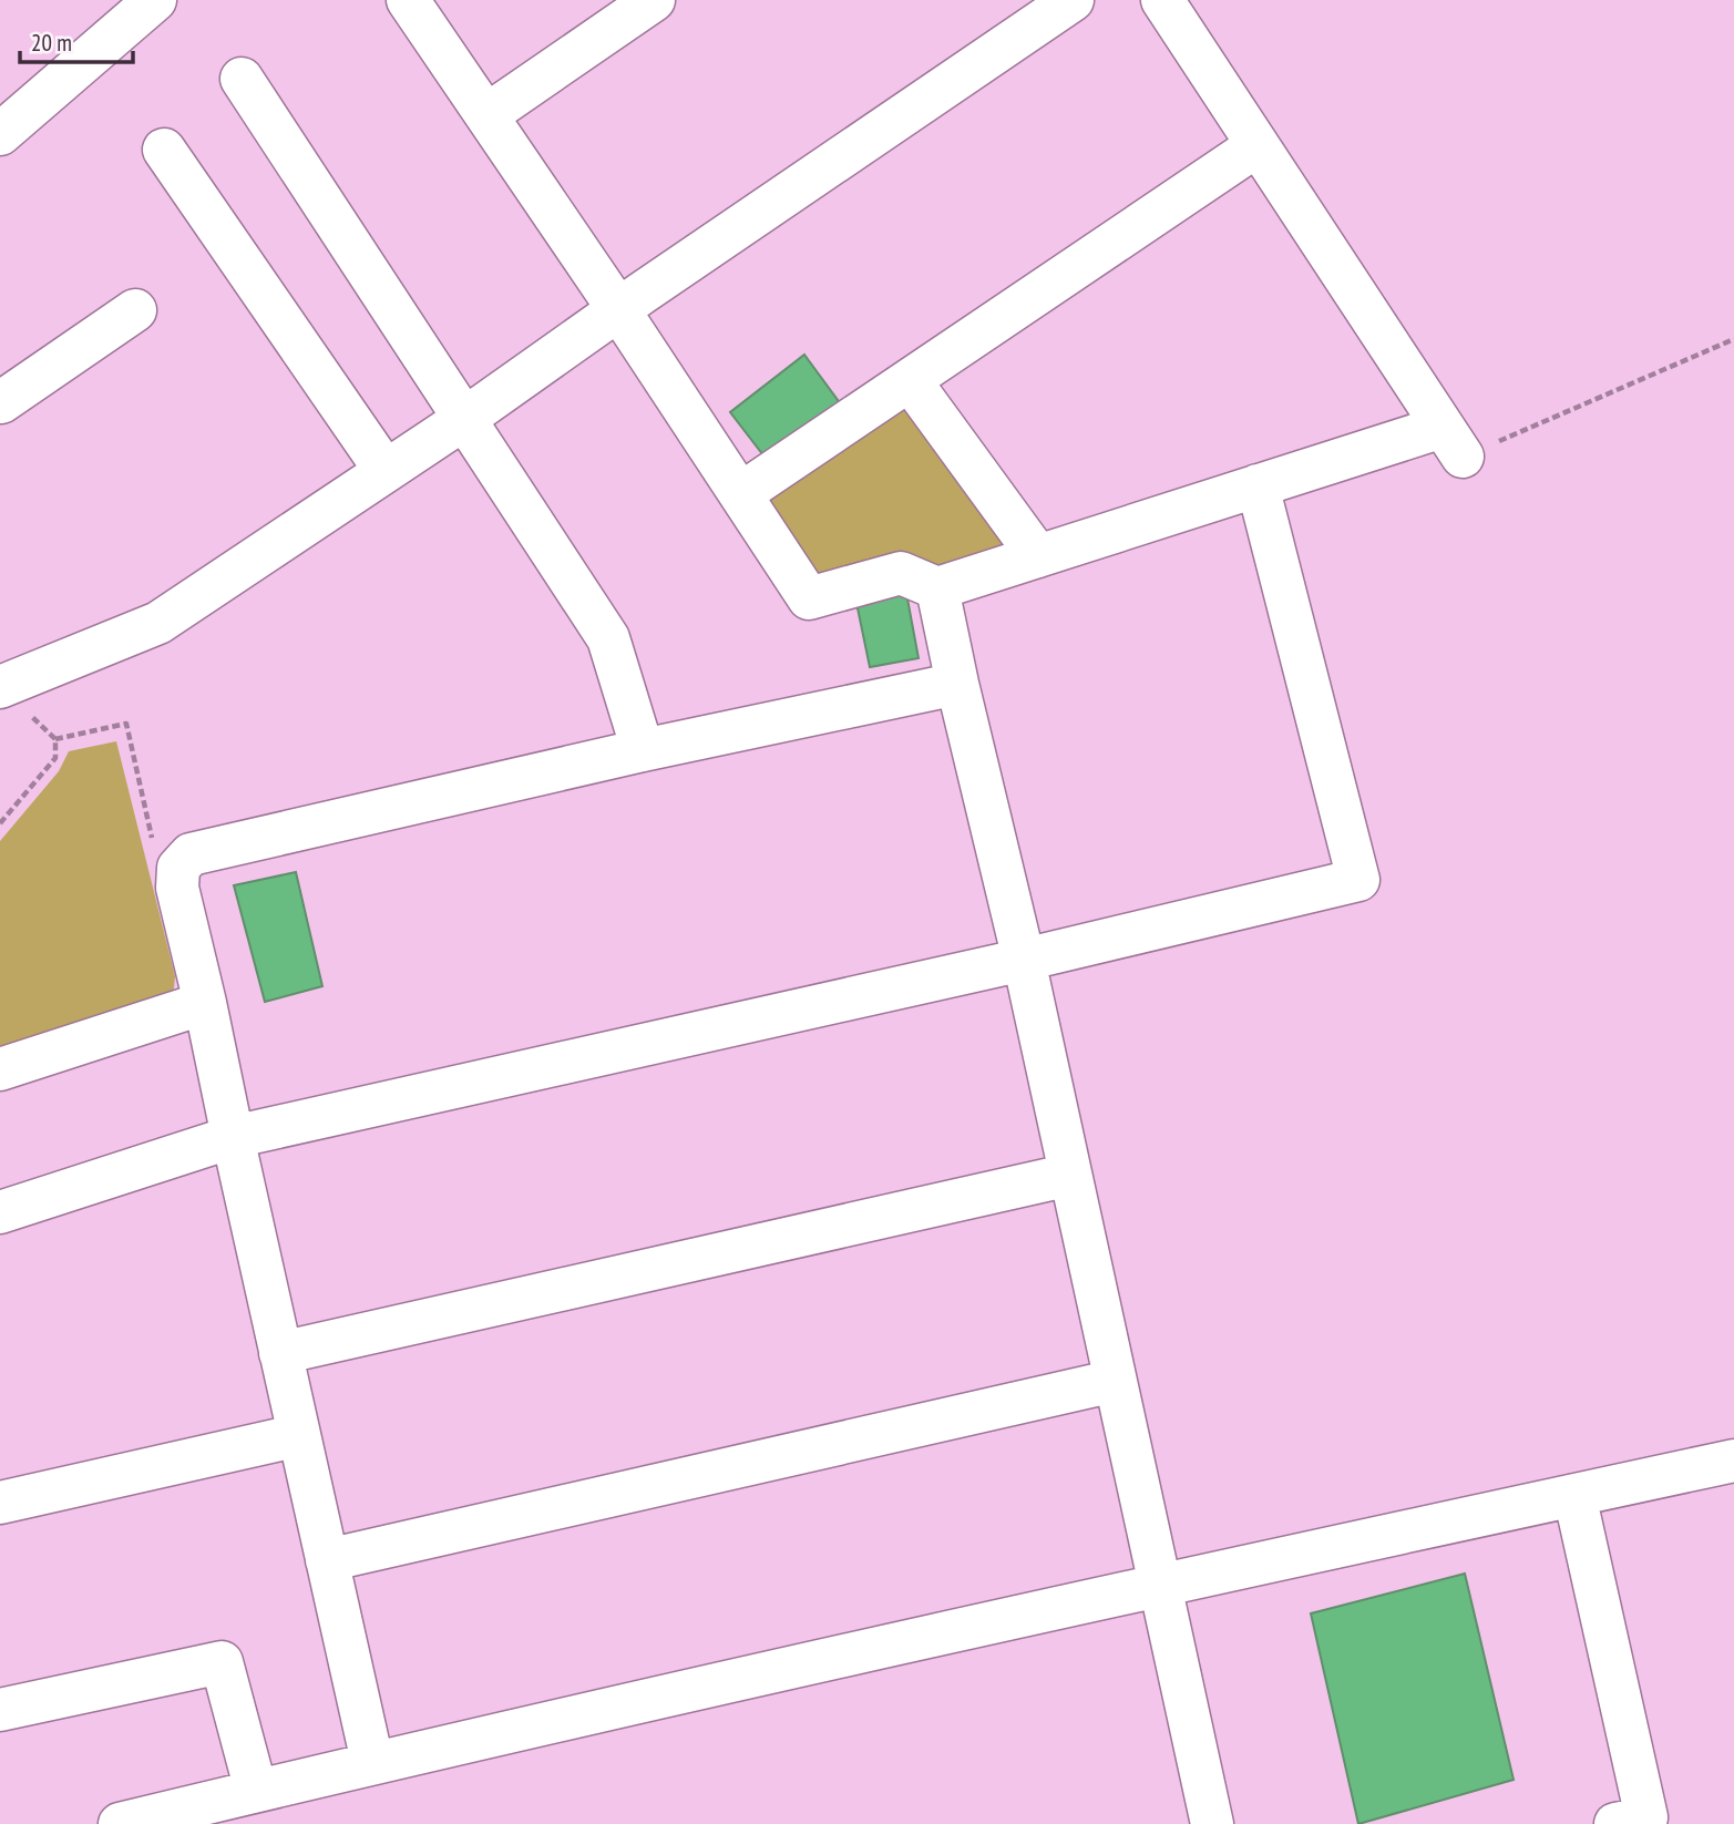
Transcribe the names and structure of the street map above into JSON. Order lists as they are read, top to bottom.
{
  "scale_bar": "20 m"
}
